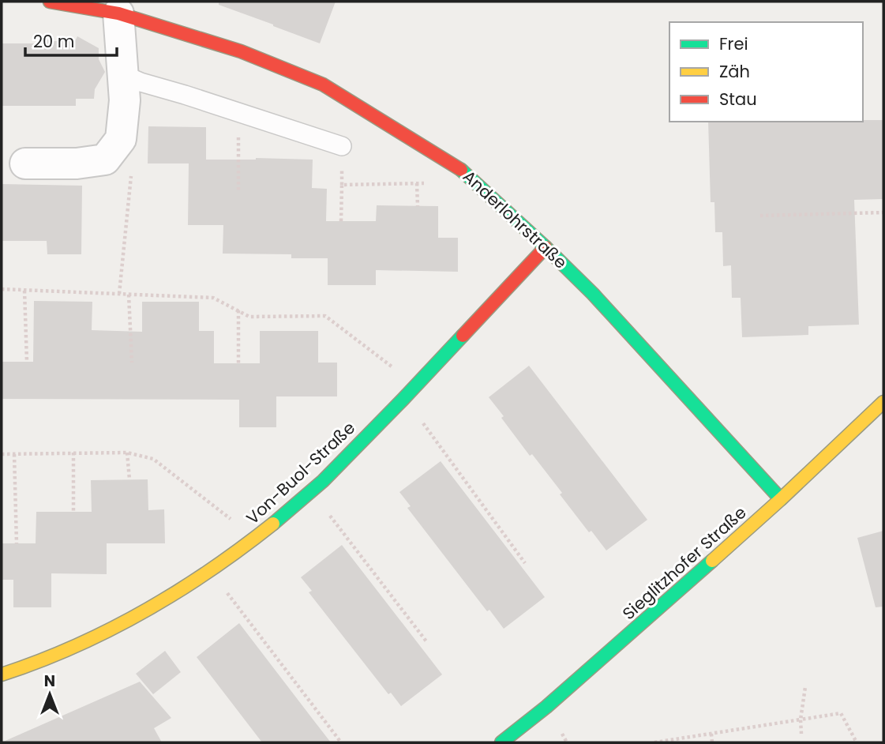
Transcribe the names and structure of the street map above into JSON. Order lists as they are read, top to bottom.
{
  "streets": {
    "street": ["Anderlohrstraße", "Von-Buol-Straße", "Sieglitzhofer Straße"]
  },
  "crossings": [
    ["Anderlohrstraße", "Von-Buol-Straße"],
    ["Anderlohrstraße", "Sieglitzhofer Straße"]
  ],
  "legend": ["Frei", "Zäh", "Stau"],
  "scale_bar": "20 m",
  "north": "top"
}
